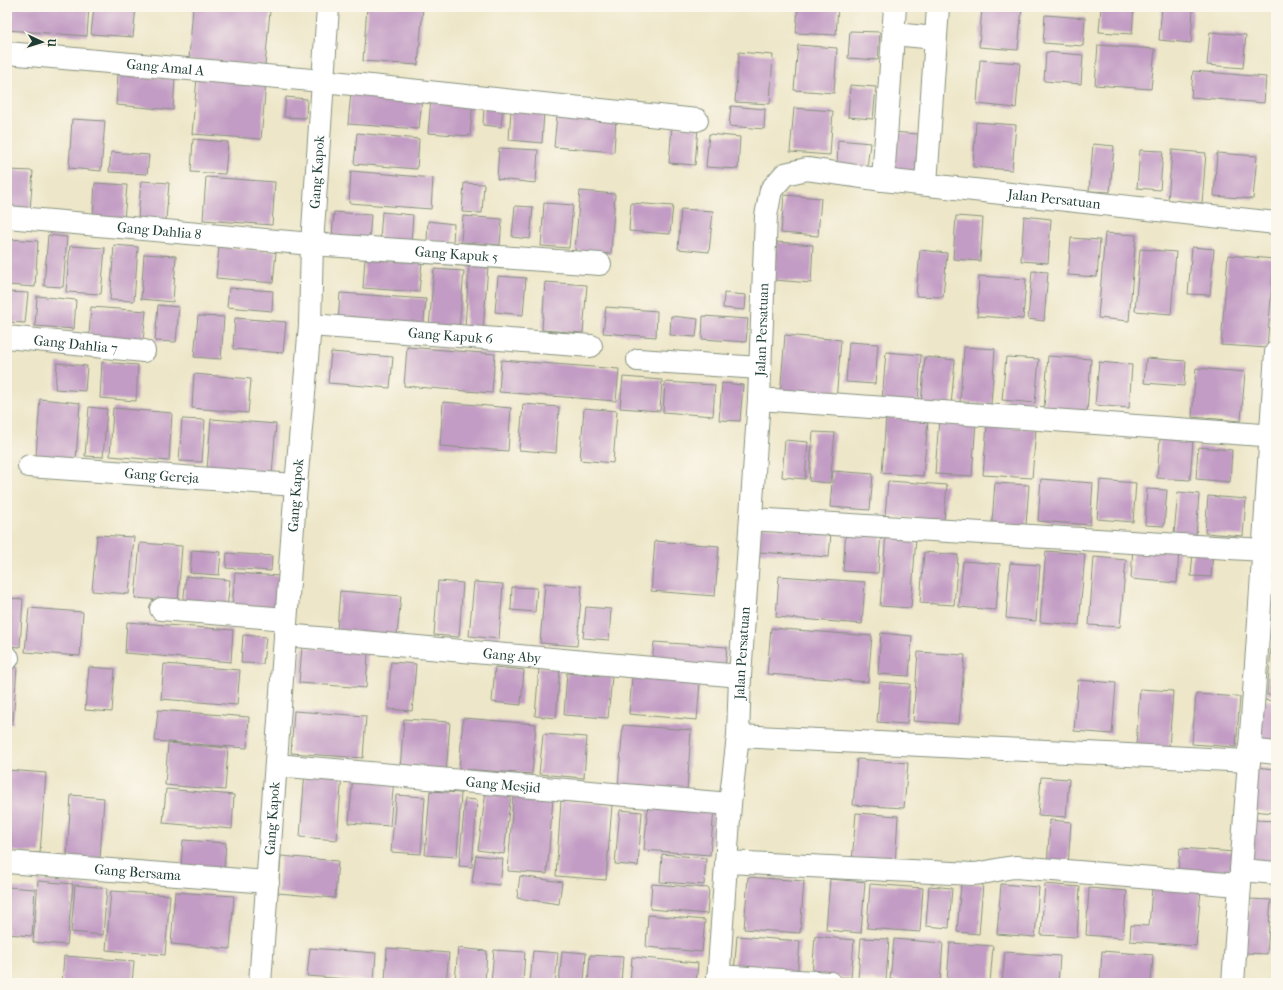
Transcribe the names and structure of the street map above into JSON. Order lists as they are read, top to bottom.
{
  "streets": {
    "street": [
      "Gang Amal A",
      "Gang Kapok",
      "Jalan Persatuan",
      "Gang Dahlia 8",
      "Gang Kapuk 5",
      "Gang Kapuk 6",
      "Gang Dahlia 7",
      "Gang Gereja",
      "Gang Aby",
      "Gang Mesjid",
      "Gang Bersama"
    ]
  },
  "crossings": [
    ["Gang Amal A", "Gang Kapok"],
    ["Gang Kapok", "Gang Dahlia 8"],
    ["Gang Kapok", "Gang Kapuk 5"],
    ["Gang Kapok", "Gang Kapuk 6"],
    ["Gang Kapok", "Gang Gereja"],
    ["Gang Kapok", "Gang Aby"],
    ["Gang Kapok", "Gang Mesjid"],
    ["Gang Kapok", "Gang Bersama"],
    ["Jalan Persatuan", "Gang Aby"],
    ["Jalan Persatuan", "Gang Mesjid"],
    ["Gang Dahlia 8", "Gang Kapuk 5"]
  ],
  "north": "right"
}
